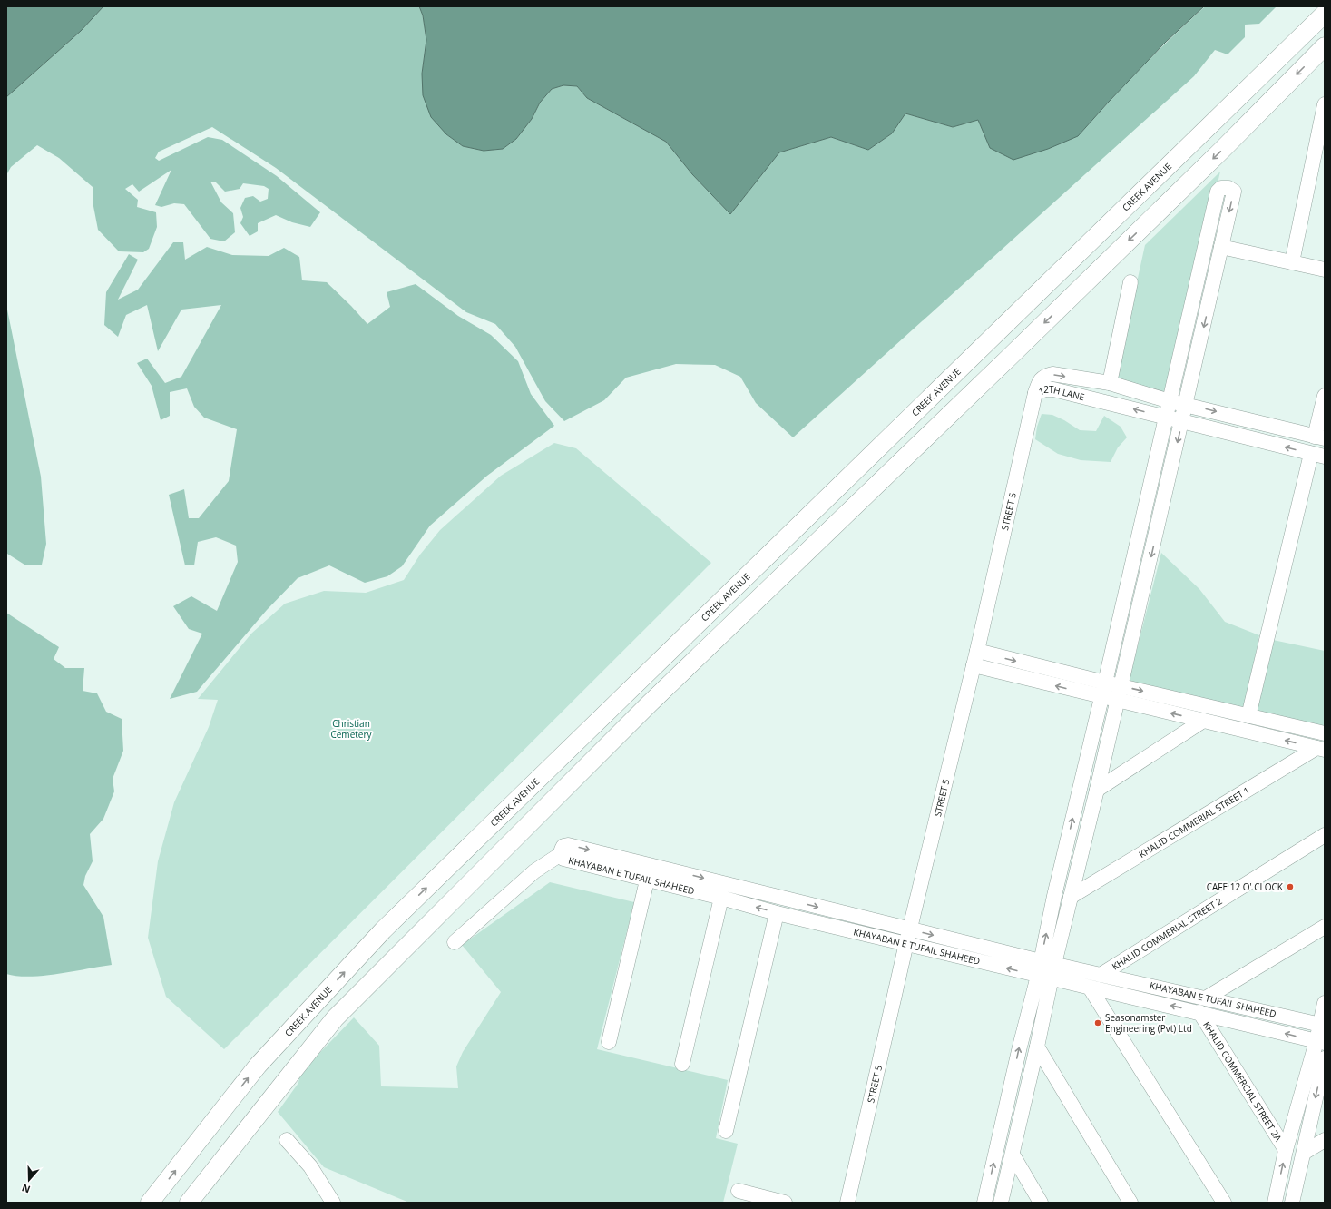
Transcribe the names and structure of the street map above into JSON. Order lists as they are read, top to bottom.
{
  "streets": {
    "main road": ["CREEK AVENUE"],
    "street": [
      "12TH LANE",
      "STREET 5",
      "KHALID COMMERIAL STREET 1",
      "KHAYABAN E TUFAIL SHAHEED",
      "KHALID COMMERIAL STREET 2",
      "KHALID COMMERCIAL STREET 2A"
    ]
  },
  "crossings": [
    ["12TH LANE", "STREET 5"],
    ["STREET 5", "KHAYABAN E TUFAIL SHAHEED"],
    ["KHAYABAN E TUFAIL SHAHEED", "KHALID COMMERIAL STREET 2"],
    ["KHAYABAN E TUFAIL SHAHEED", "KHALID COMMERCIAL STREET 2A"]
  ],
  "parks": ["Christian Cemetery"],
  "places": ["CAFE 12 O' CLOCK", "Seasonamster Engineering (Pvt) Ltd"],
  "north": "bottom"
}
